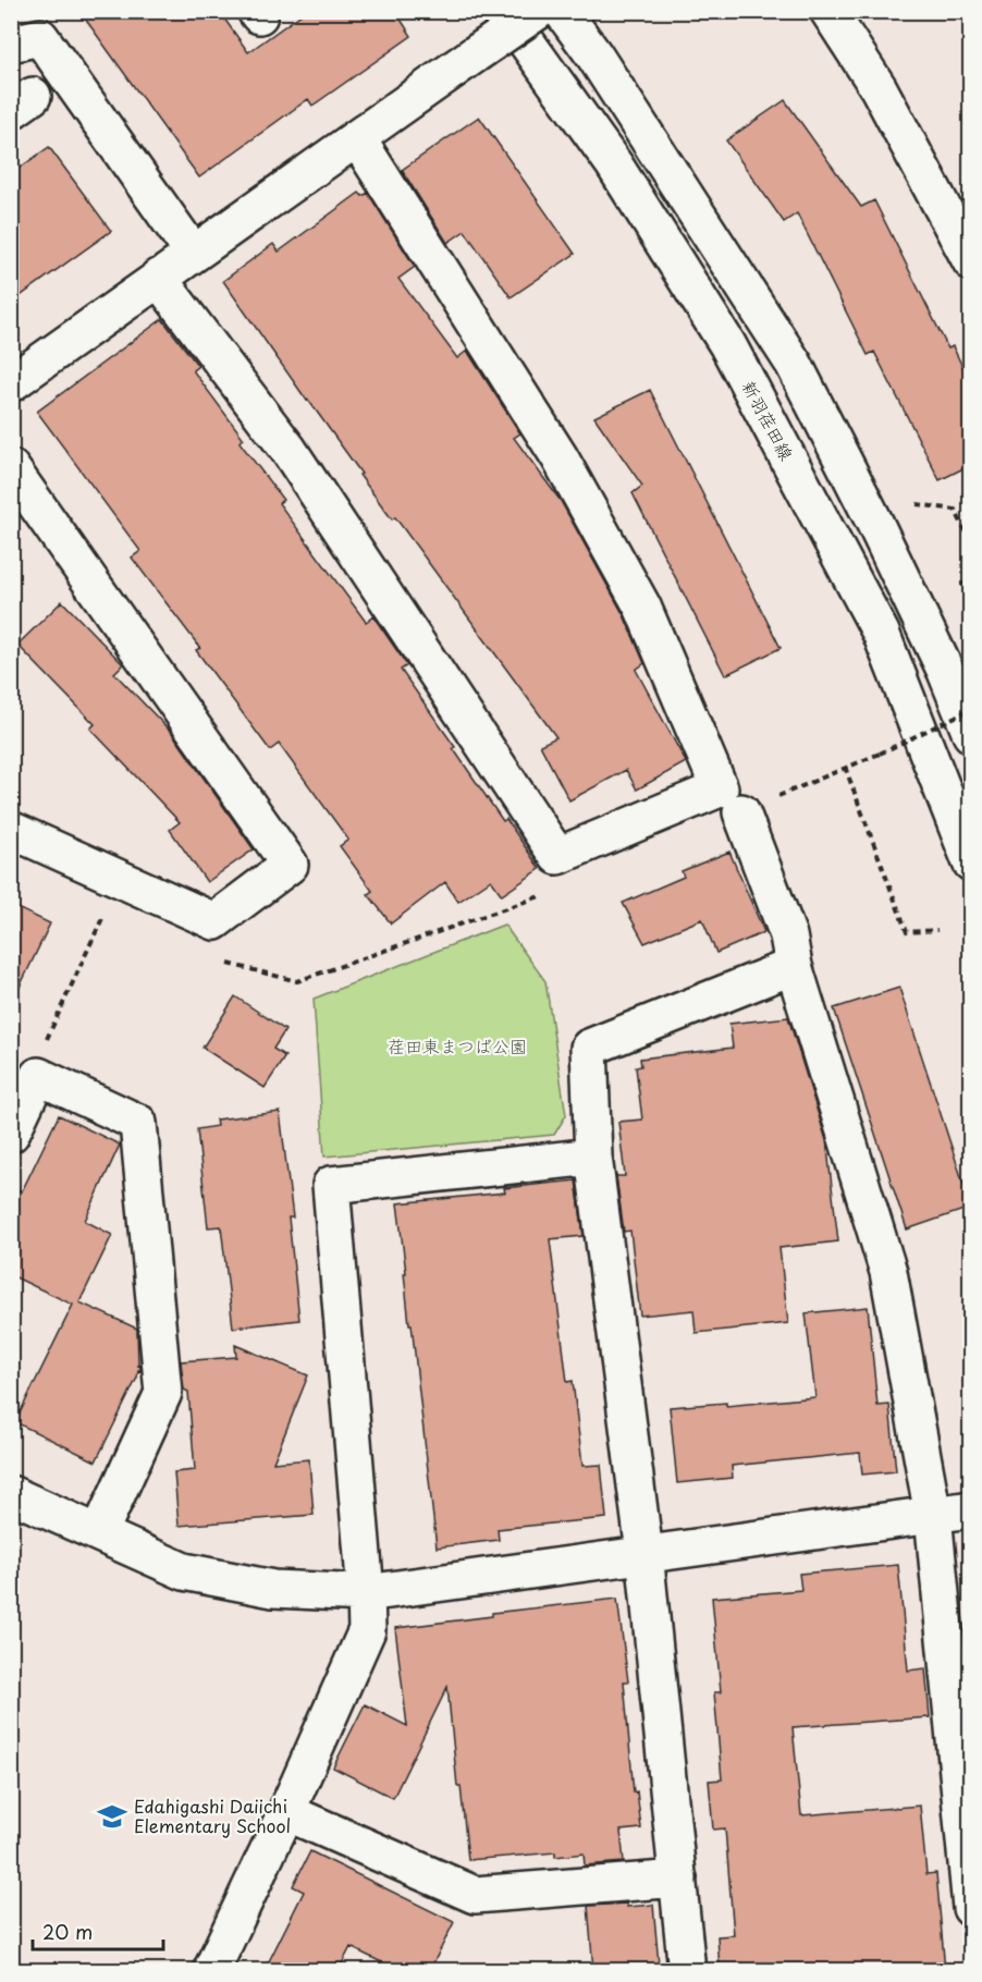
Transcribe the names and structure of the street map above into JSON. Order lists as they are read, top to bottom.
{
  "streets": {
    "street": ["新羽荏田線"]
  },
  "parks": ["荏田東まつば公園"],
  "places": {
    "school or university": ["Edahigashi Daiichi Elementary School"]
  },
  "scale_bar": "20 m"
}
